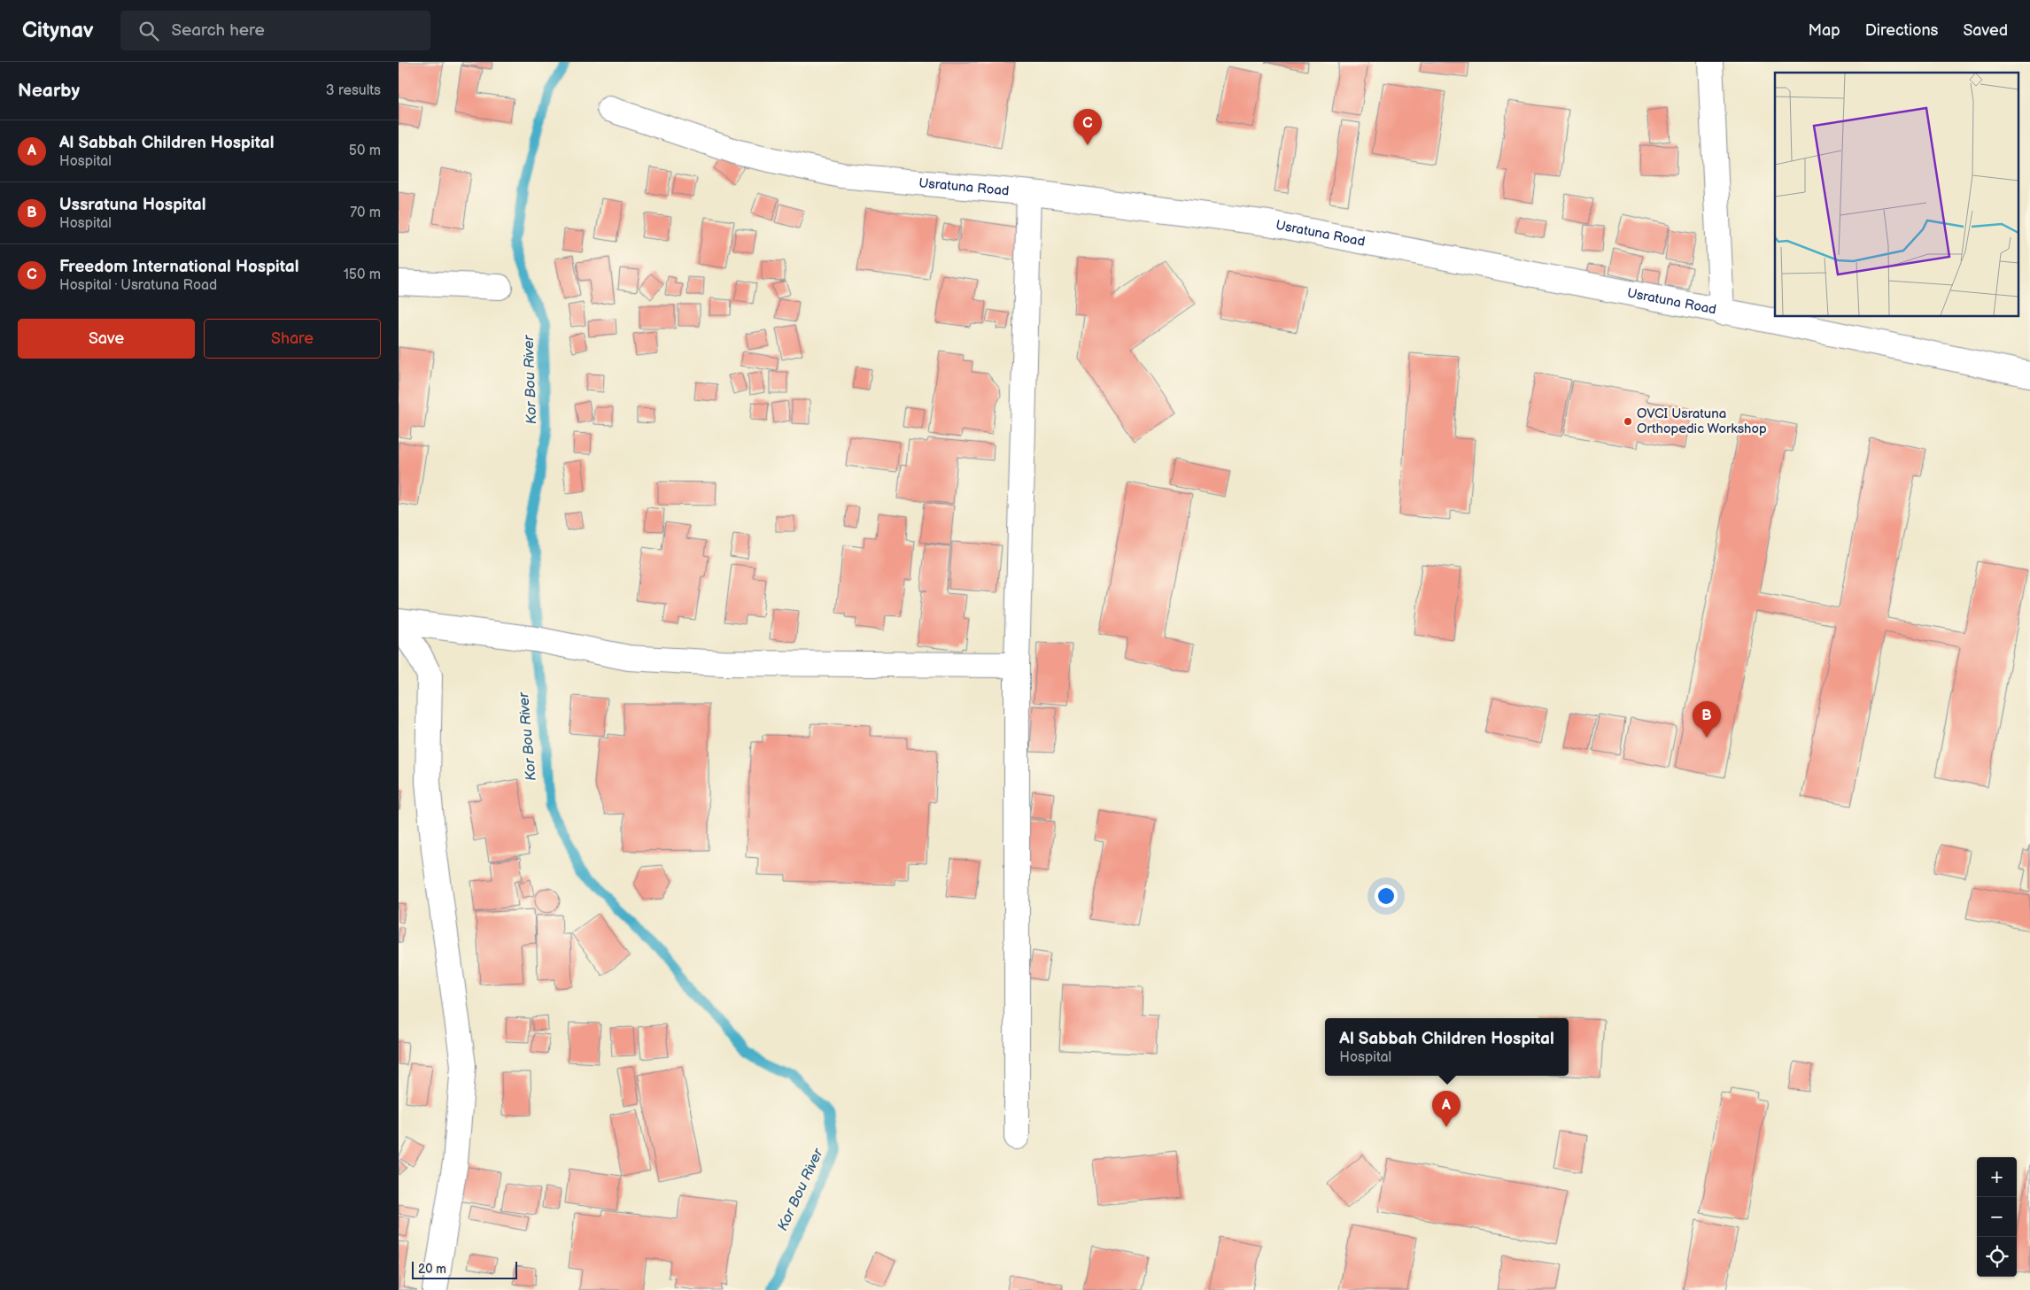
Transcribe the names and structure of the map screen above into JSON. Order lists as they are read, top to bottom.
{
  "streets": {
    "street": ["Usratuna Road"]
  },
  "water": ["Kor Bou River"],
  "places": ["OVCI Usratuna Orthopedic Workshop"],
  "scale_bar": "20 m",
  "page": {
    "header": "Citynav",
    "search": "Search here",
    "nav": ["Map", "Directions", "Saved"],
    "heading": ["Nearby", "3 results"],
    "pins": ["C", "B", "A"],
    "list": [
      {
        "mark": "A",
        "name": "Al Sabbah Children Hospital",
        "note": "Hospital",
        "value": "50 m"
      },
      {
        "mark": "B",
        "name": "Ussratuna Hospital",
        "note": "Hospital",
        "value": "70 m"
      },
      {
        "mark": "C",
        "name": "Freedom International Hospital",
        "note": "Hospital · Usratuna Road",
        "value": "150 m"
      }
    ],
    "buttons": ["Save", "Share"],
    "popup": ["Al Sabbah Children Hospital", "Hospital"],
    "map_buttons": ["+", "−"],
    "scale": "20 m"
  }
}
